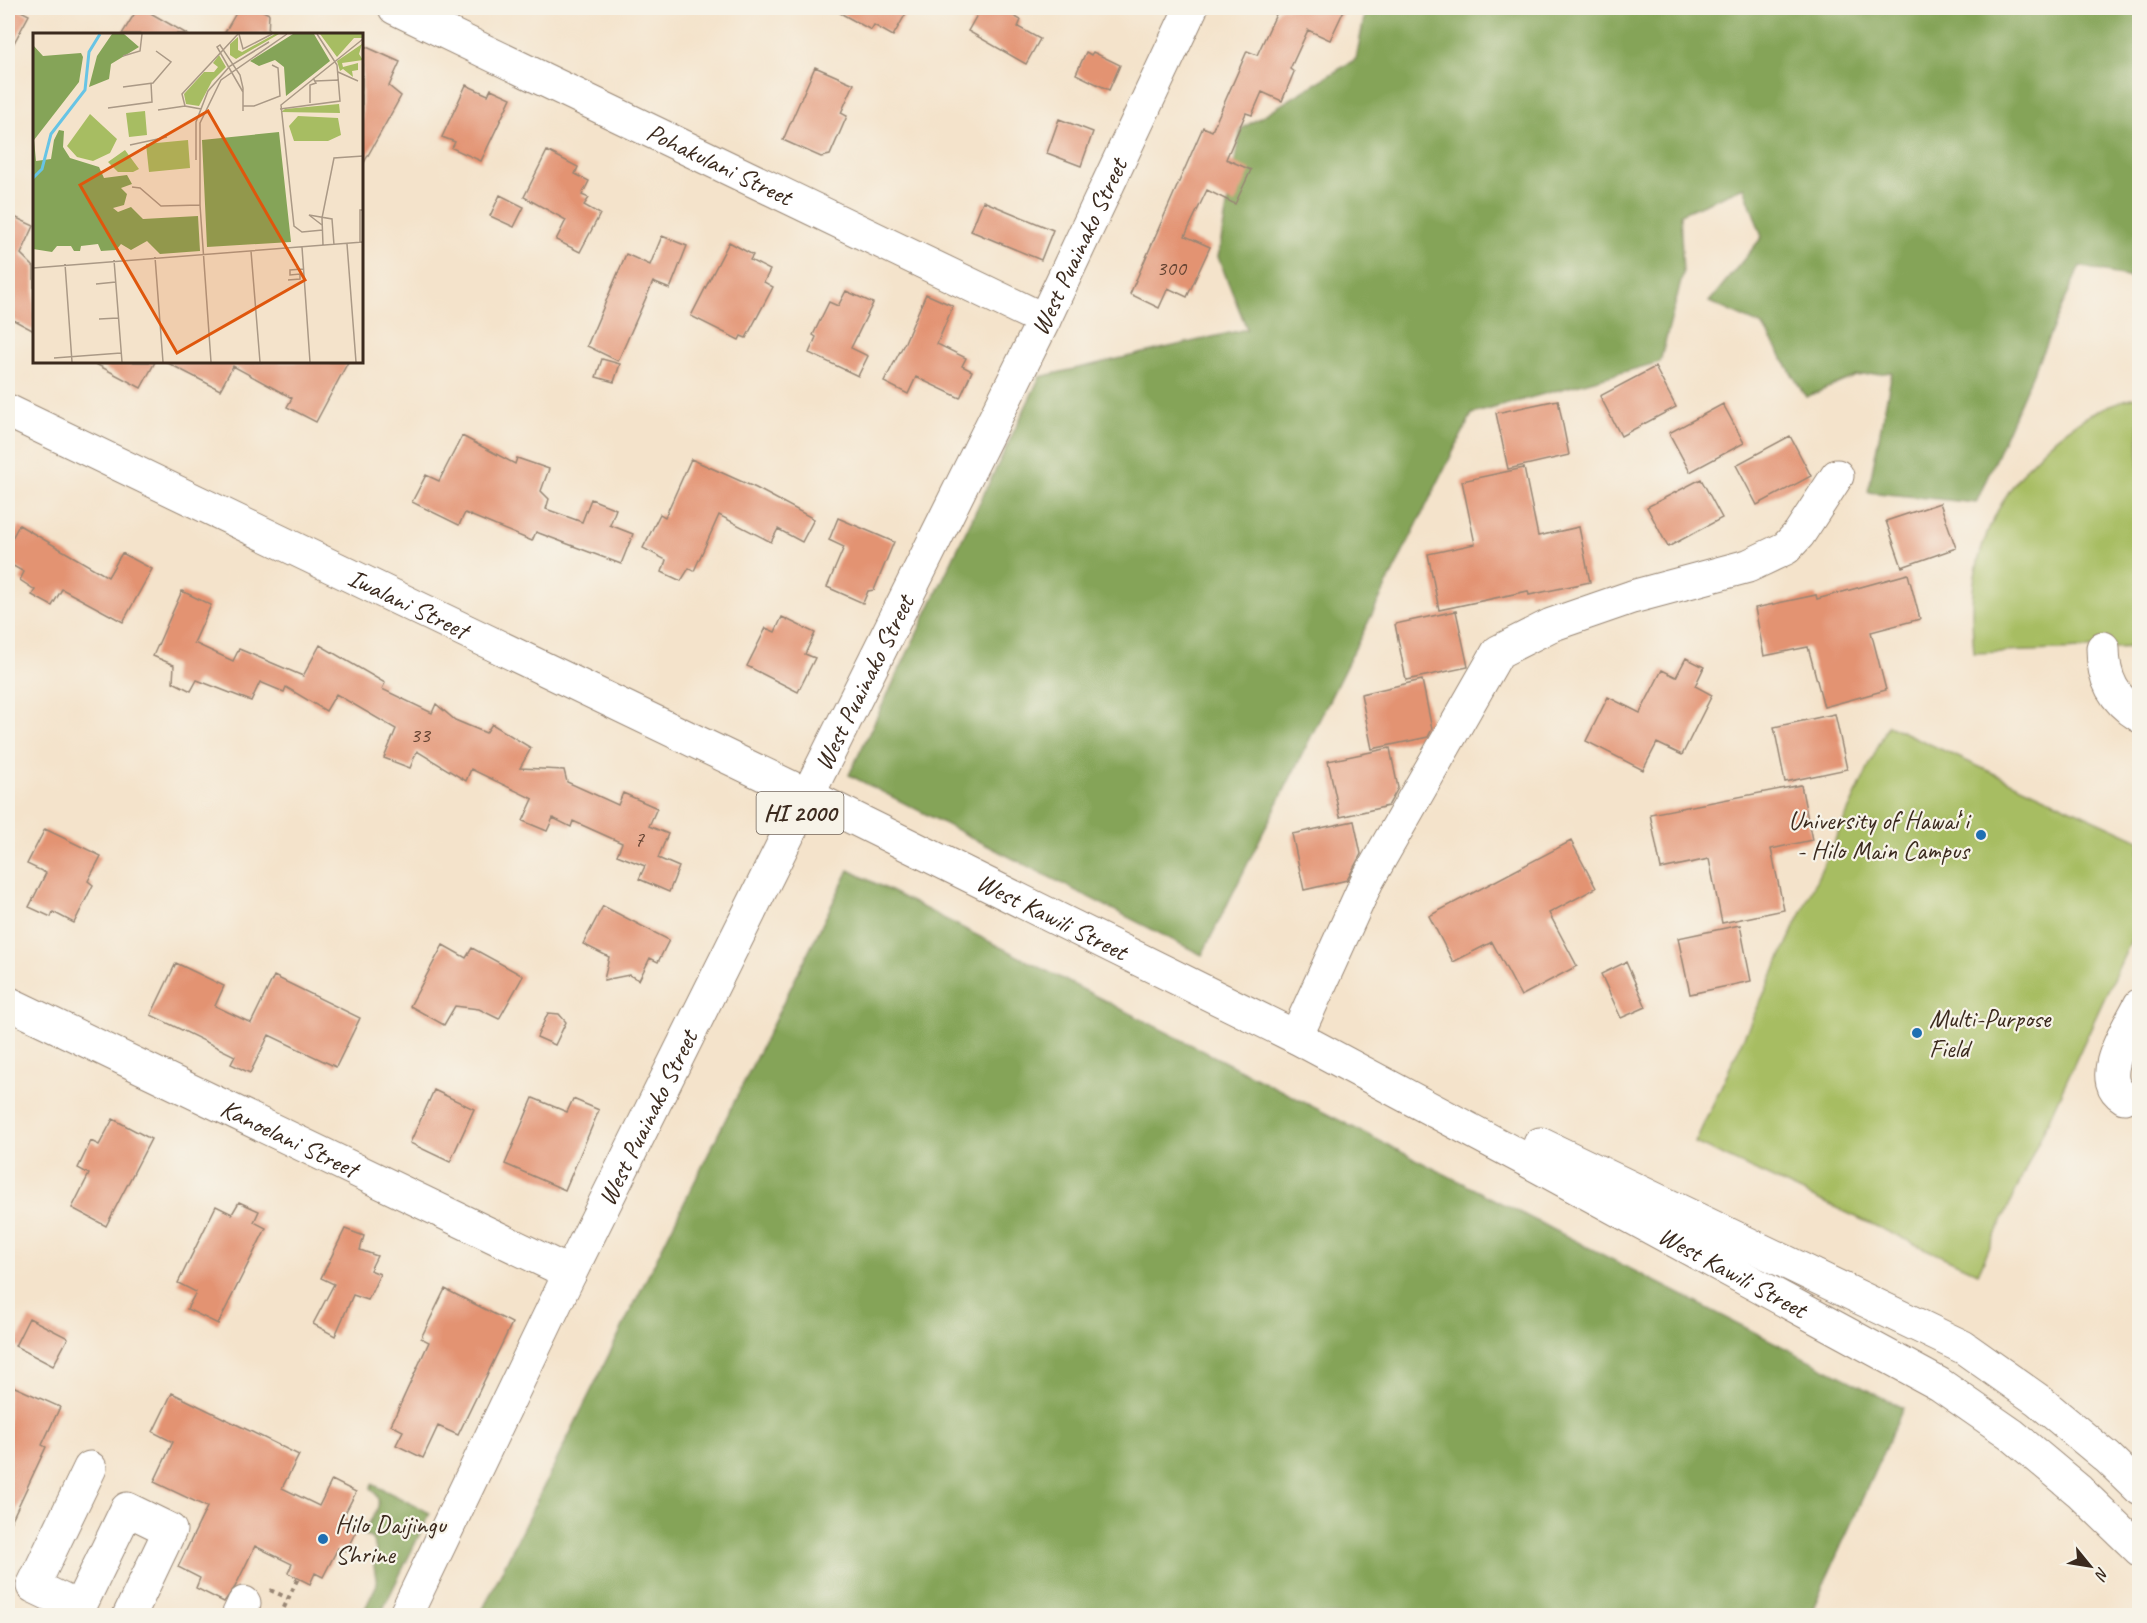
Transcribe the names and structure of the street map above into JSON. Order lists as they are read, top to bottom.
{
  "streets": {
    "main road": [
      "Pohakulani Street",
      "West Puainako Street",
      "Iwalani Street",
      "HI 2000",
      "West Kawili Street",
      "Kanoelani Street"
    ]
  },
  "crossings": [
    ["Pohakulani Street", "West Puainako Street"],
    ["West Puainako Street", "Iwalani Street"],
    ["West Puainako Street", "West Kawili Street"],
    ["West Puainako Street", "Kanoelani Street"],
    ["Iwalani Street", "West Kawili Street"]
  ],
  "places": ["University of Hawaiʻi - Hilo Main Campus", "Multi-Purpose Field", "Hilo Daijingu Shrine"],
  "house_numbers": ["300", "33", "7"],
  "north": "bottom right"
}
